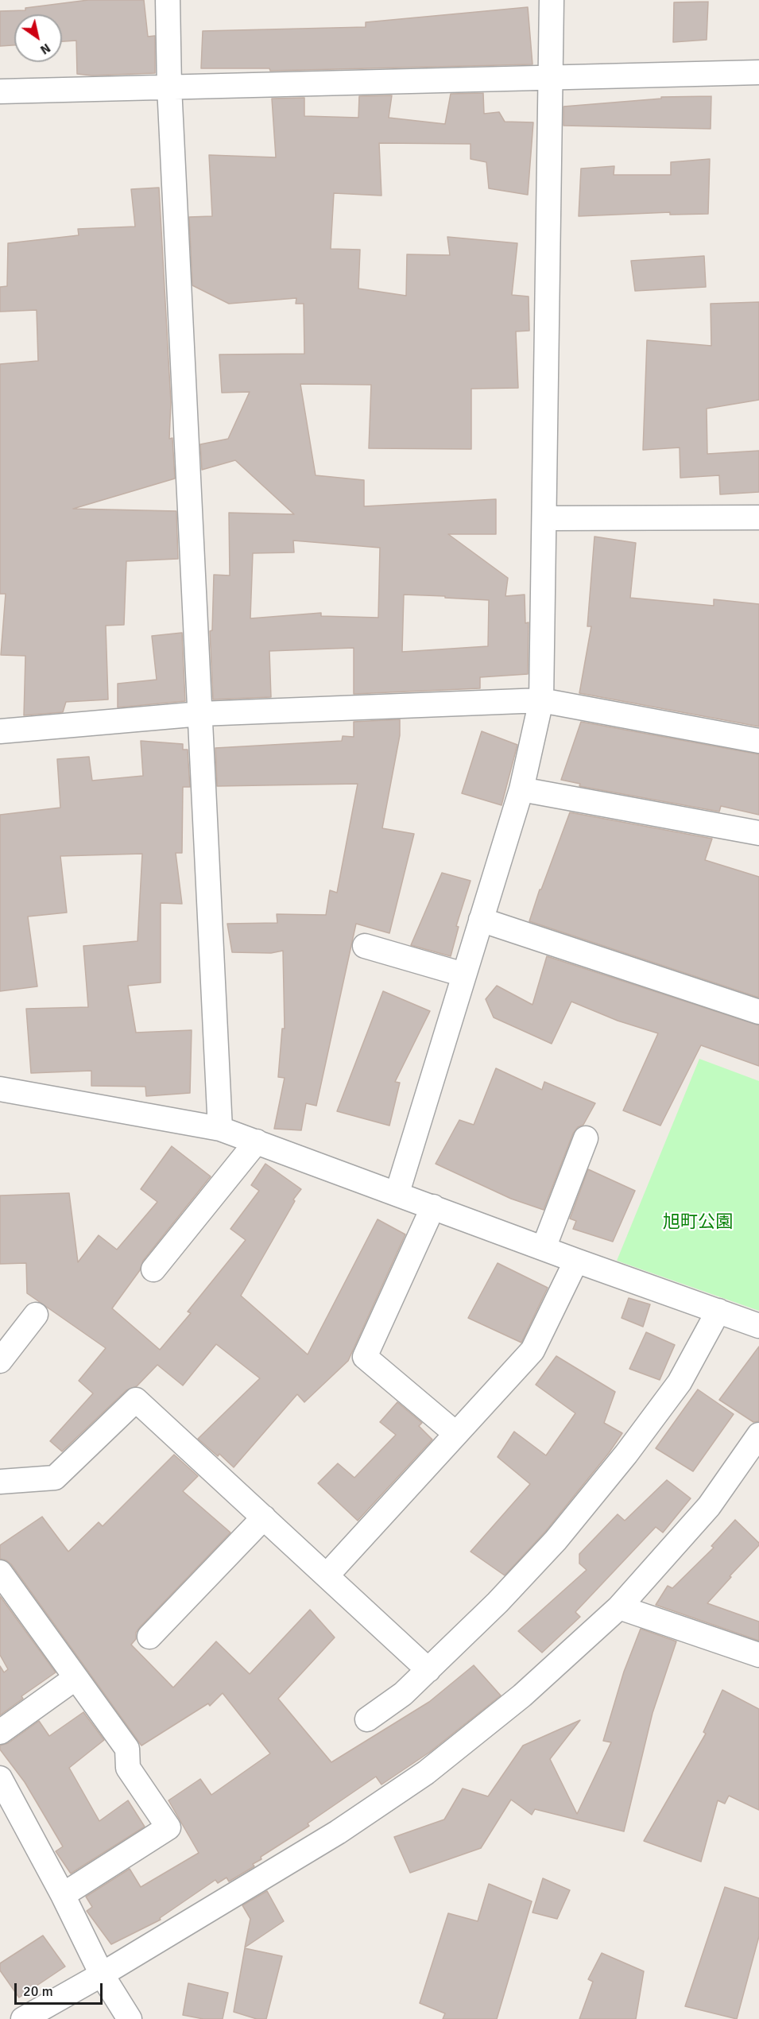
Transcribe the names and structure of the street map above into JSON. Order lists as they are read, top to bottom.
{
  "parks": ["旭町公園"],
  "scale_bar": "20 m",
  "north": "bottom right"
}
